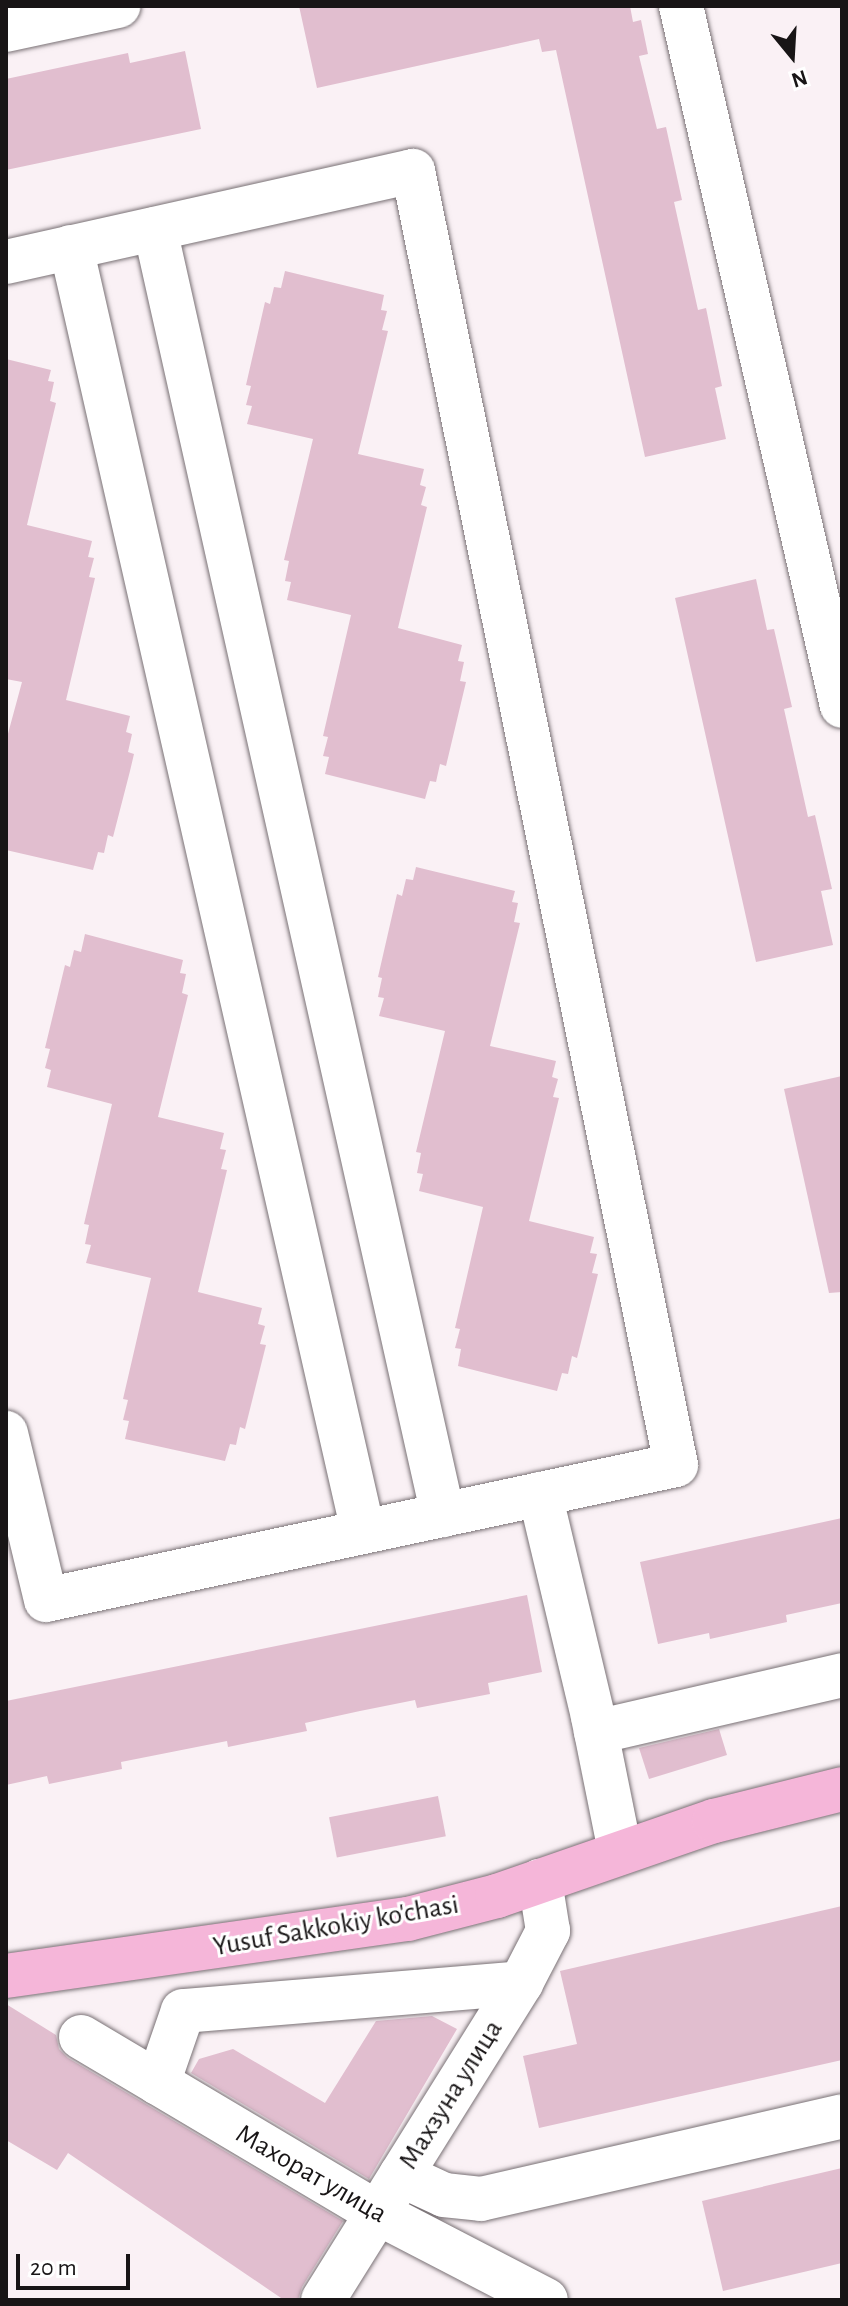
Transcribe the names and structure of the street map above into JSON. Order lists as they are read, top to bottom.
{
  "streets": {
    "main road": ["Yusuf Sakkokiy ko'chasi"],
    "street": ["Махзуна улица", "Махорат улица"]
  },
  "crossings": [
    ["Yusuf Sakkokiy ko'chasi", "Махзуна улица"],
    ["Махзуна улица", "Махорат улица"]
  ],
  "scale_bar": "20 m",
  "north": "bottom"
}
